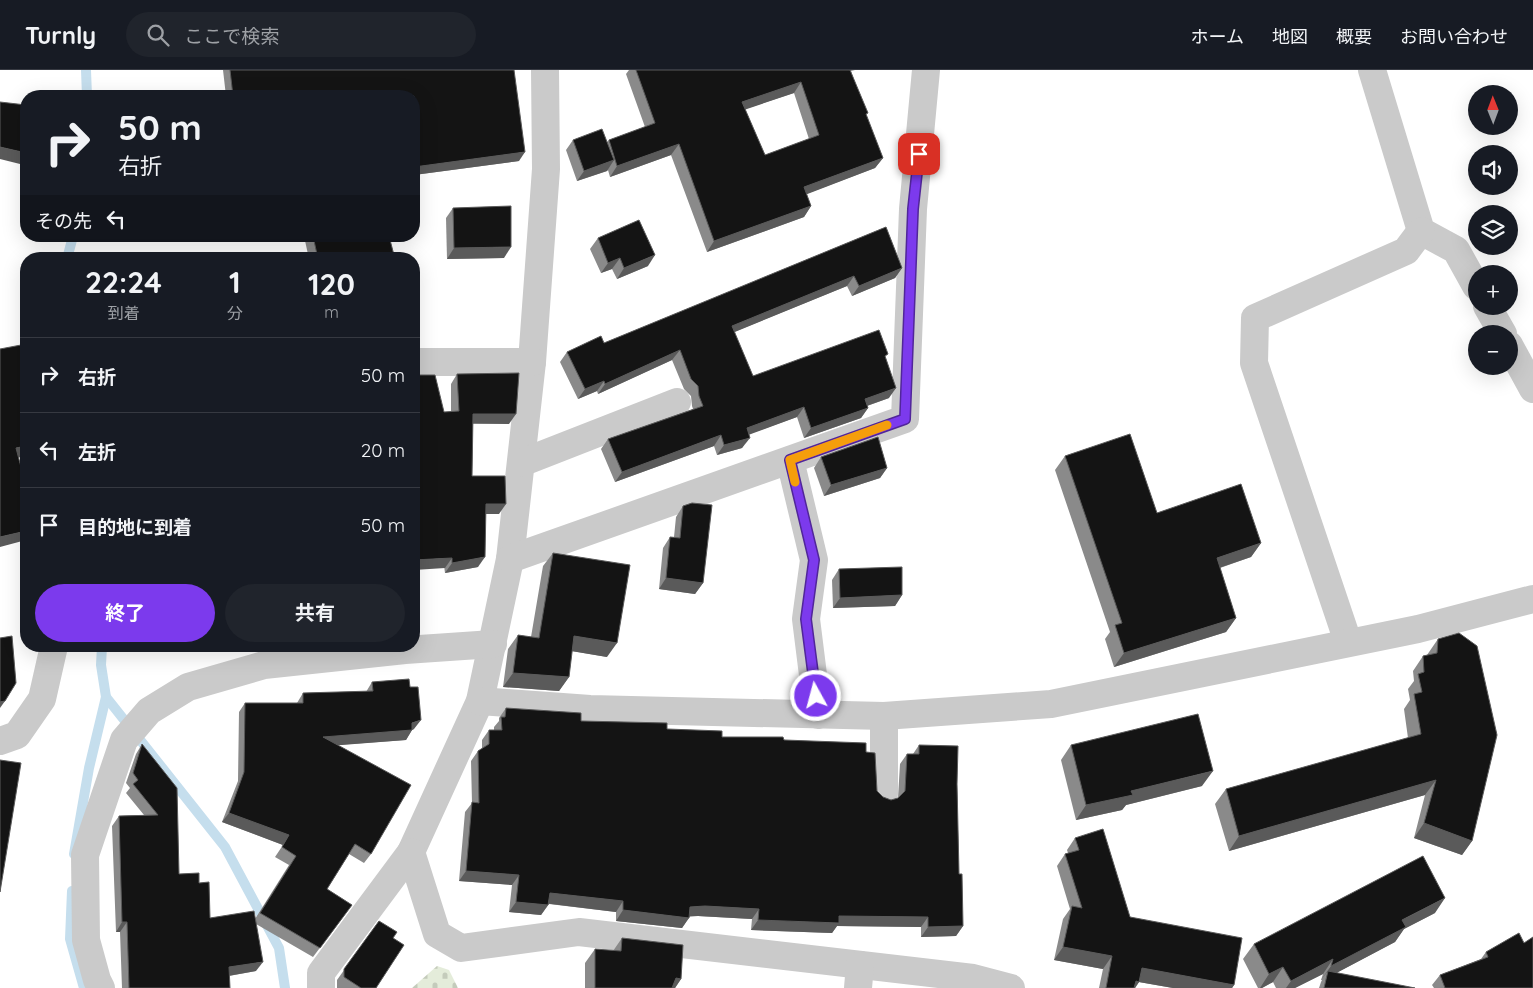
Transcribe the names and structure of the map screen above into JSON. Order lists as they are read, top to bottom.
{
  "north": "top",
  "page": {
    "header": "Turnly",
    "search": "ここで検索",
    "nav": [
      "ホーム",
      "地図",
      "概要",
      "お問い合わせ"
    ],
    "map_buttons": ["+", "−"],
    "turn": ["50 m", "右折"],
    "then": "その先",
    "eta": [
      "22:24",
      "到着",
      "1",
      "分",
      "120",
      "m"
    ],
    "list": [
      {
        "name": "右折",
        "value": "50 m"
      },
      {
        "name": "左折",
        "value": "20 m"
      },
      {
        "name": "目的地に到着",
        "value": "50 m"
      }
    ],
    "buttons": ["終了", "共有"]
  }
}
